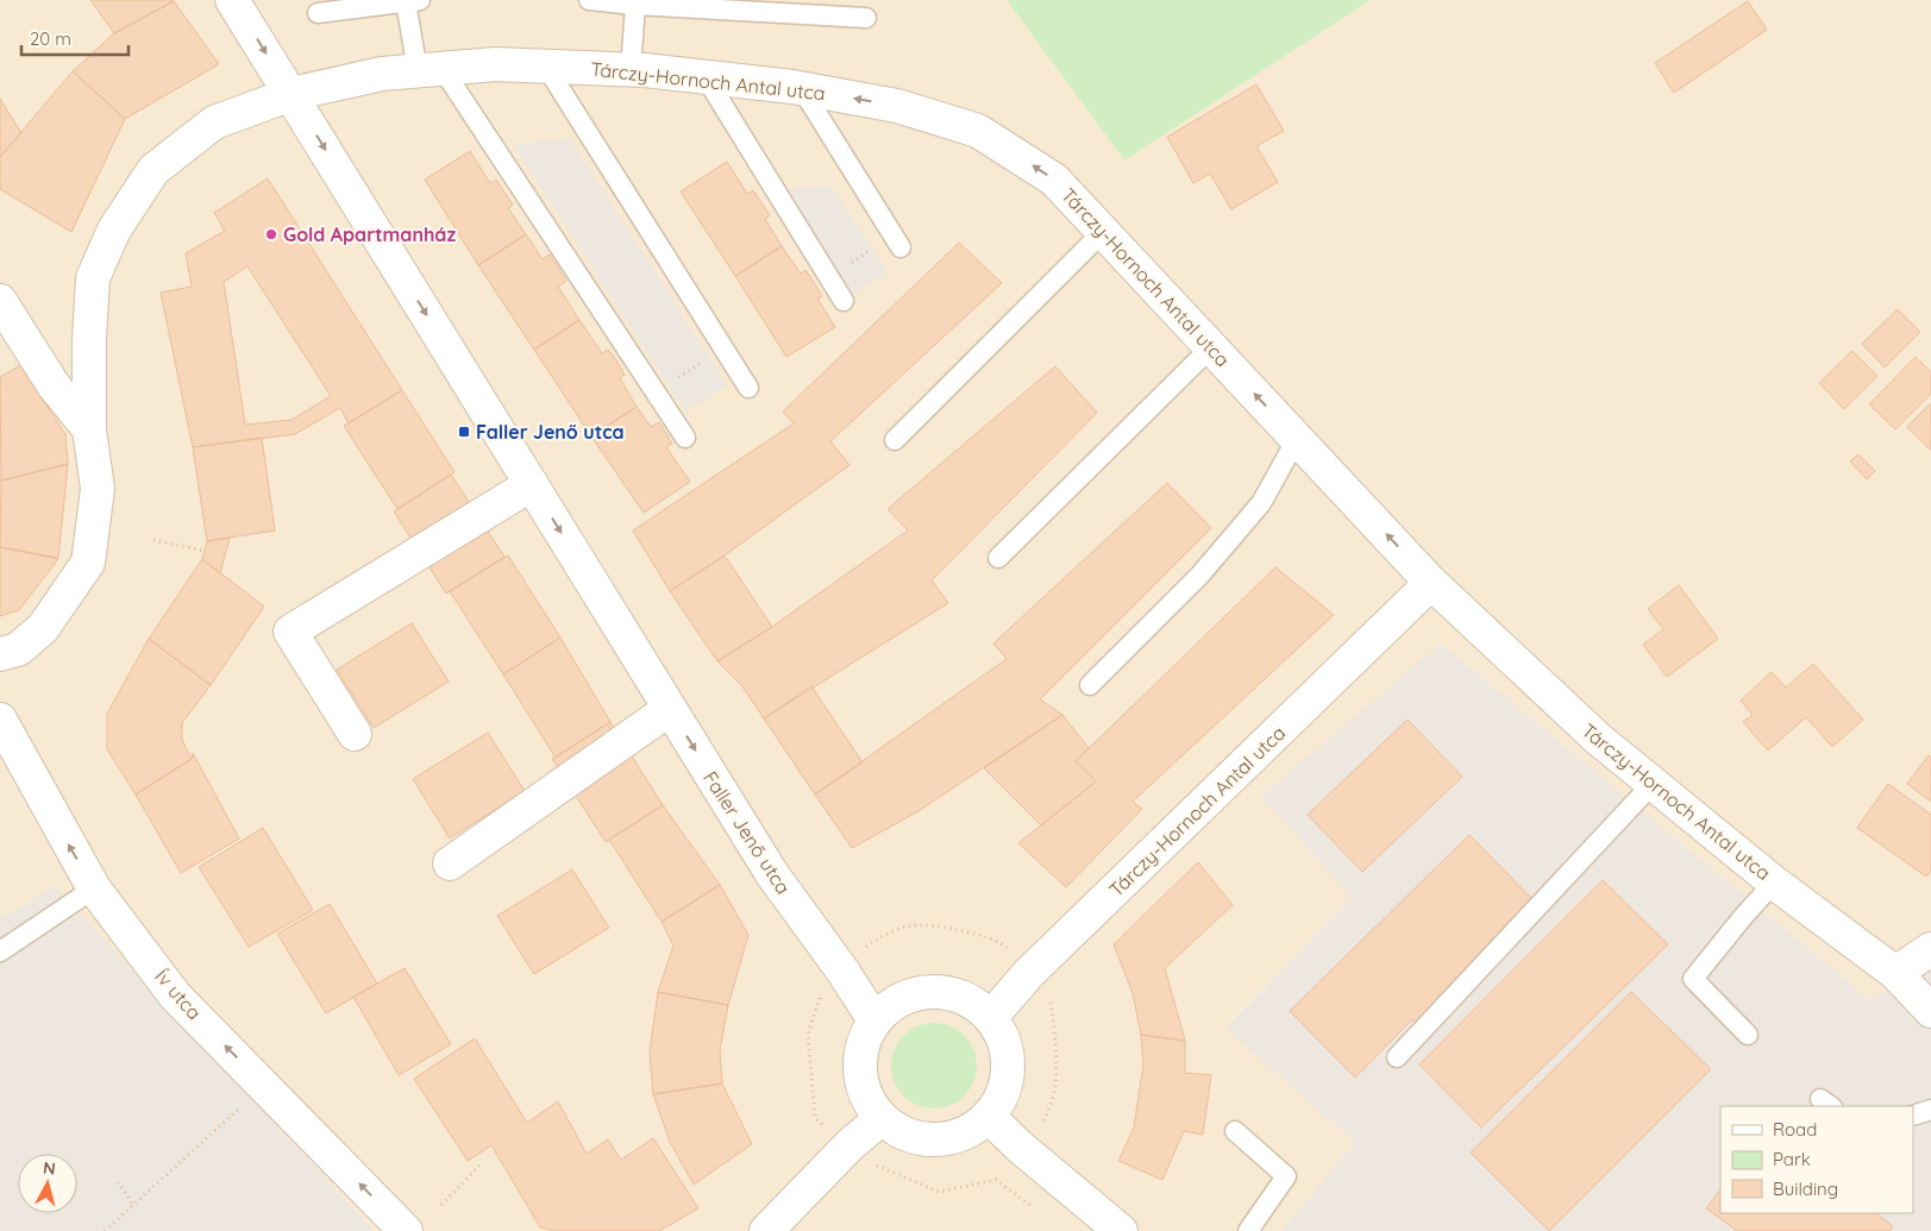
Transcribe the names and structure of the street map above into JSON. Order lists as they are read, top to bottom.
{
  "streets": {
    "street": ["Tárczy-Hornoch Antal utca", "Faller Jenő utca", "Ív utca"]
  },
  "crossings": [
    ["Tárczy-Hornoch Antal utca", "Faller Jenő utca"]
  ],
  "one_way": ["Faller Jenő utca", "Ív utca"],
  "places": {
    "other": ["Gold Apartmanház"],
    "transit": ["Faller Jenő utca"]
  },
  "legend": ["Road", "Park", "Building"],
  "scale_bar": "20 m",
  "north": "top"
}
